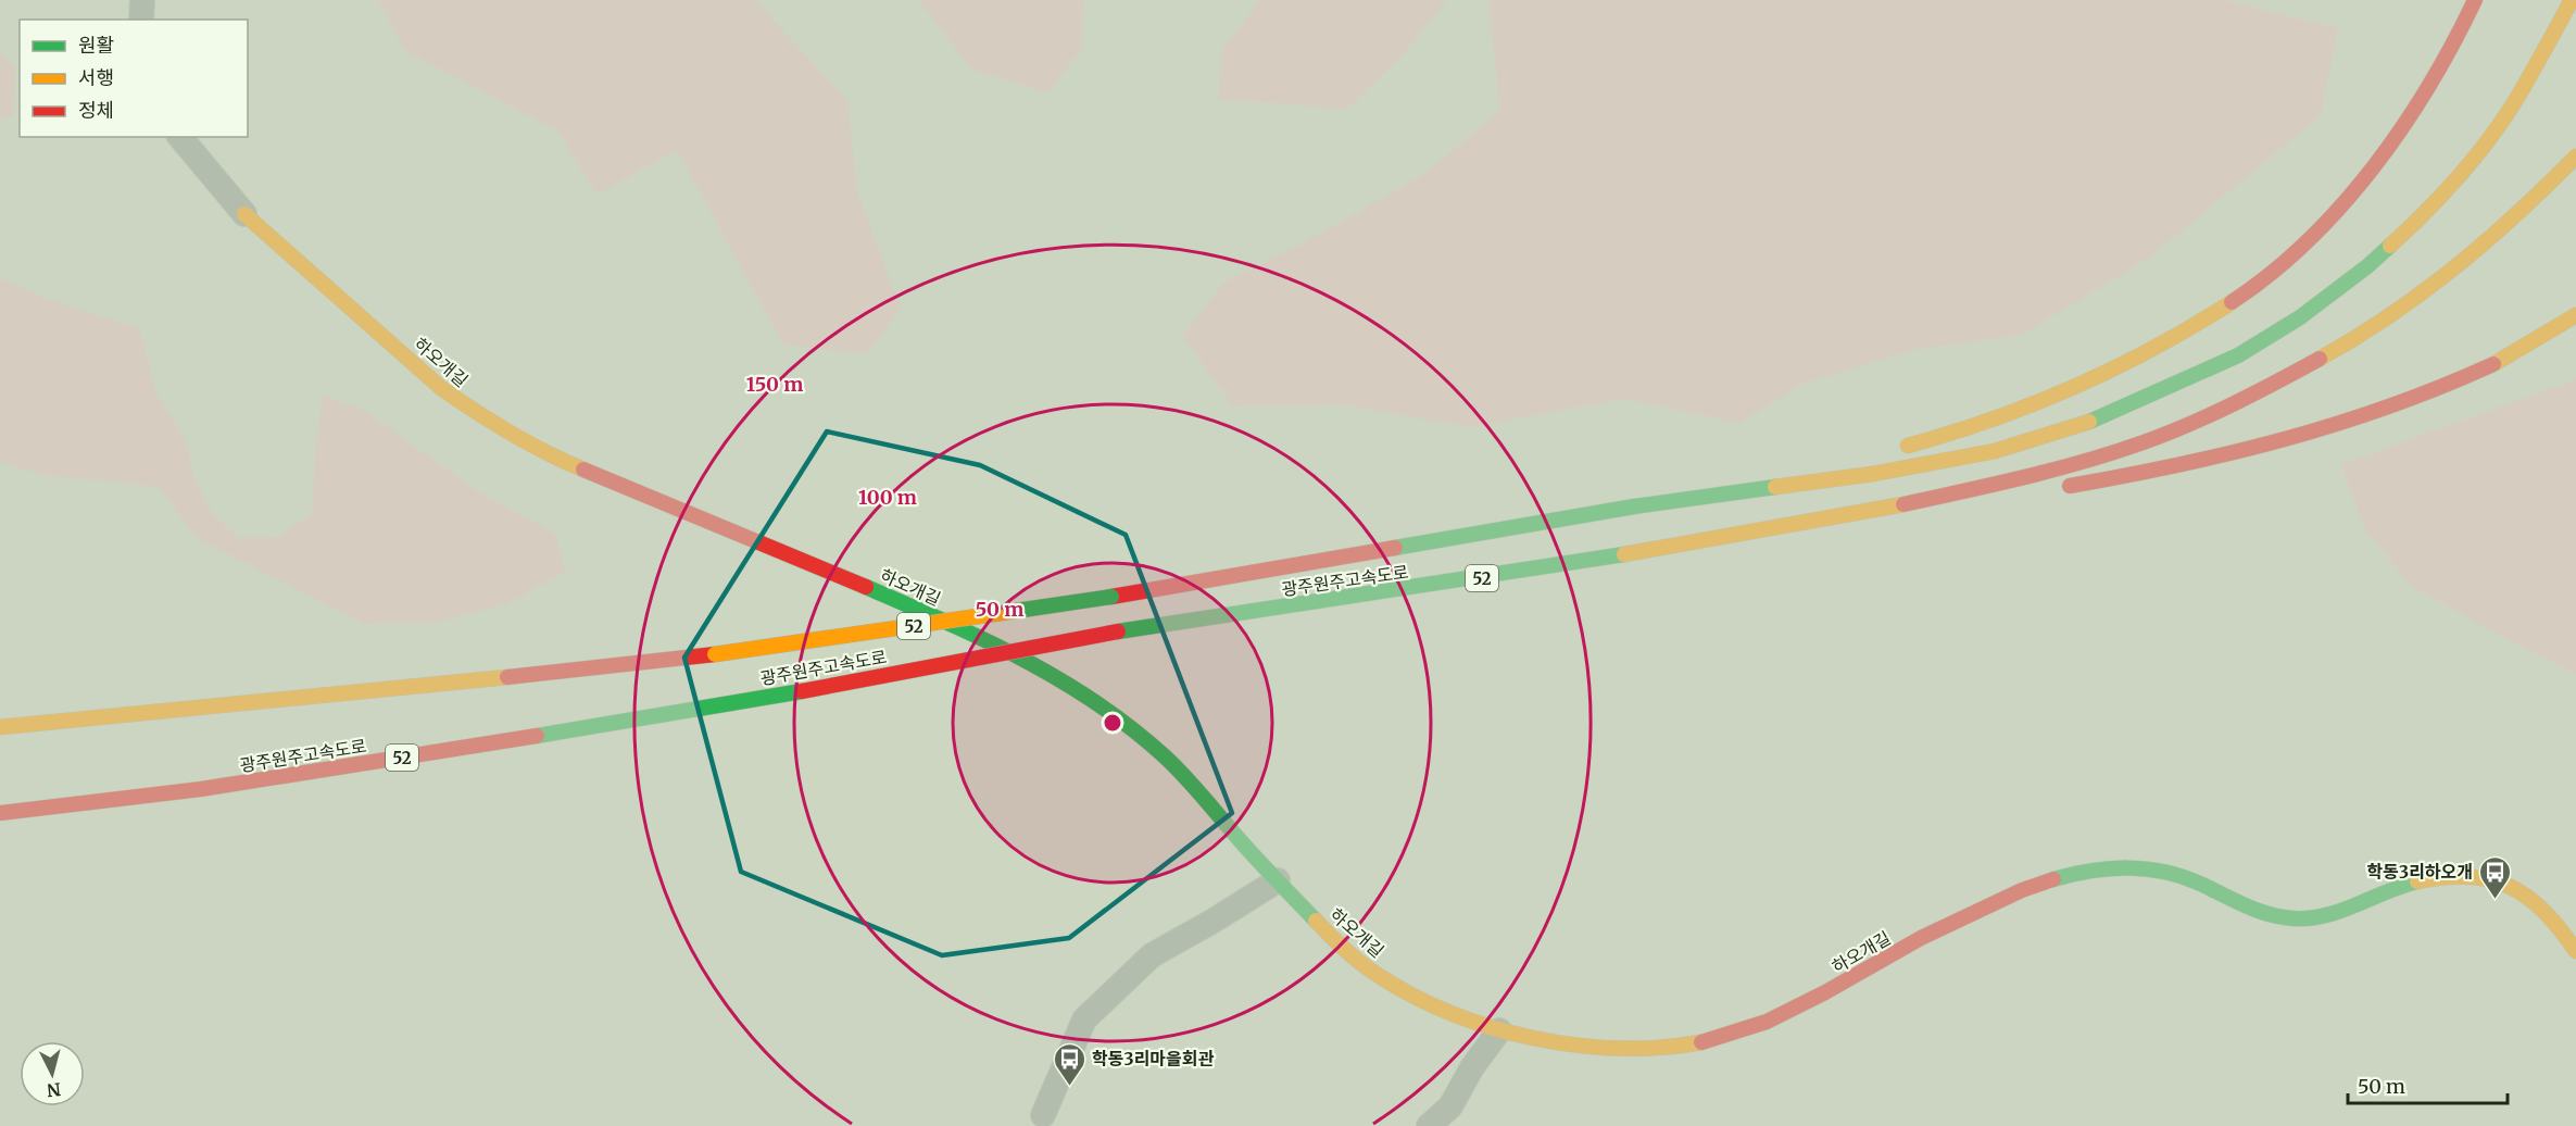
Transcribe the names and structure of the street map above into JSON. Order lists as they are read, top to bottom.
{
  "streets": {
    "main road": ["하오개길", "52", "광주원주고속도로"]
  },
  "places": {
    "bus stop": ["학동3리하오개", "학동3리마을회관"]
  },
  "legend": ["원활", "서행", "정체"],
  "scale_bar": "50 m",
  "north": "bottom",
  "rings": ["150 m", "100 m", "50 m"]
}
